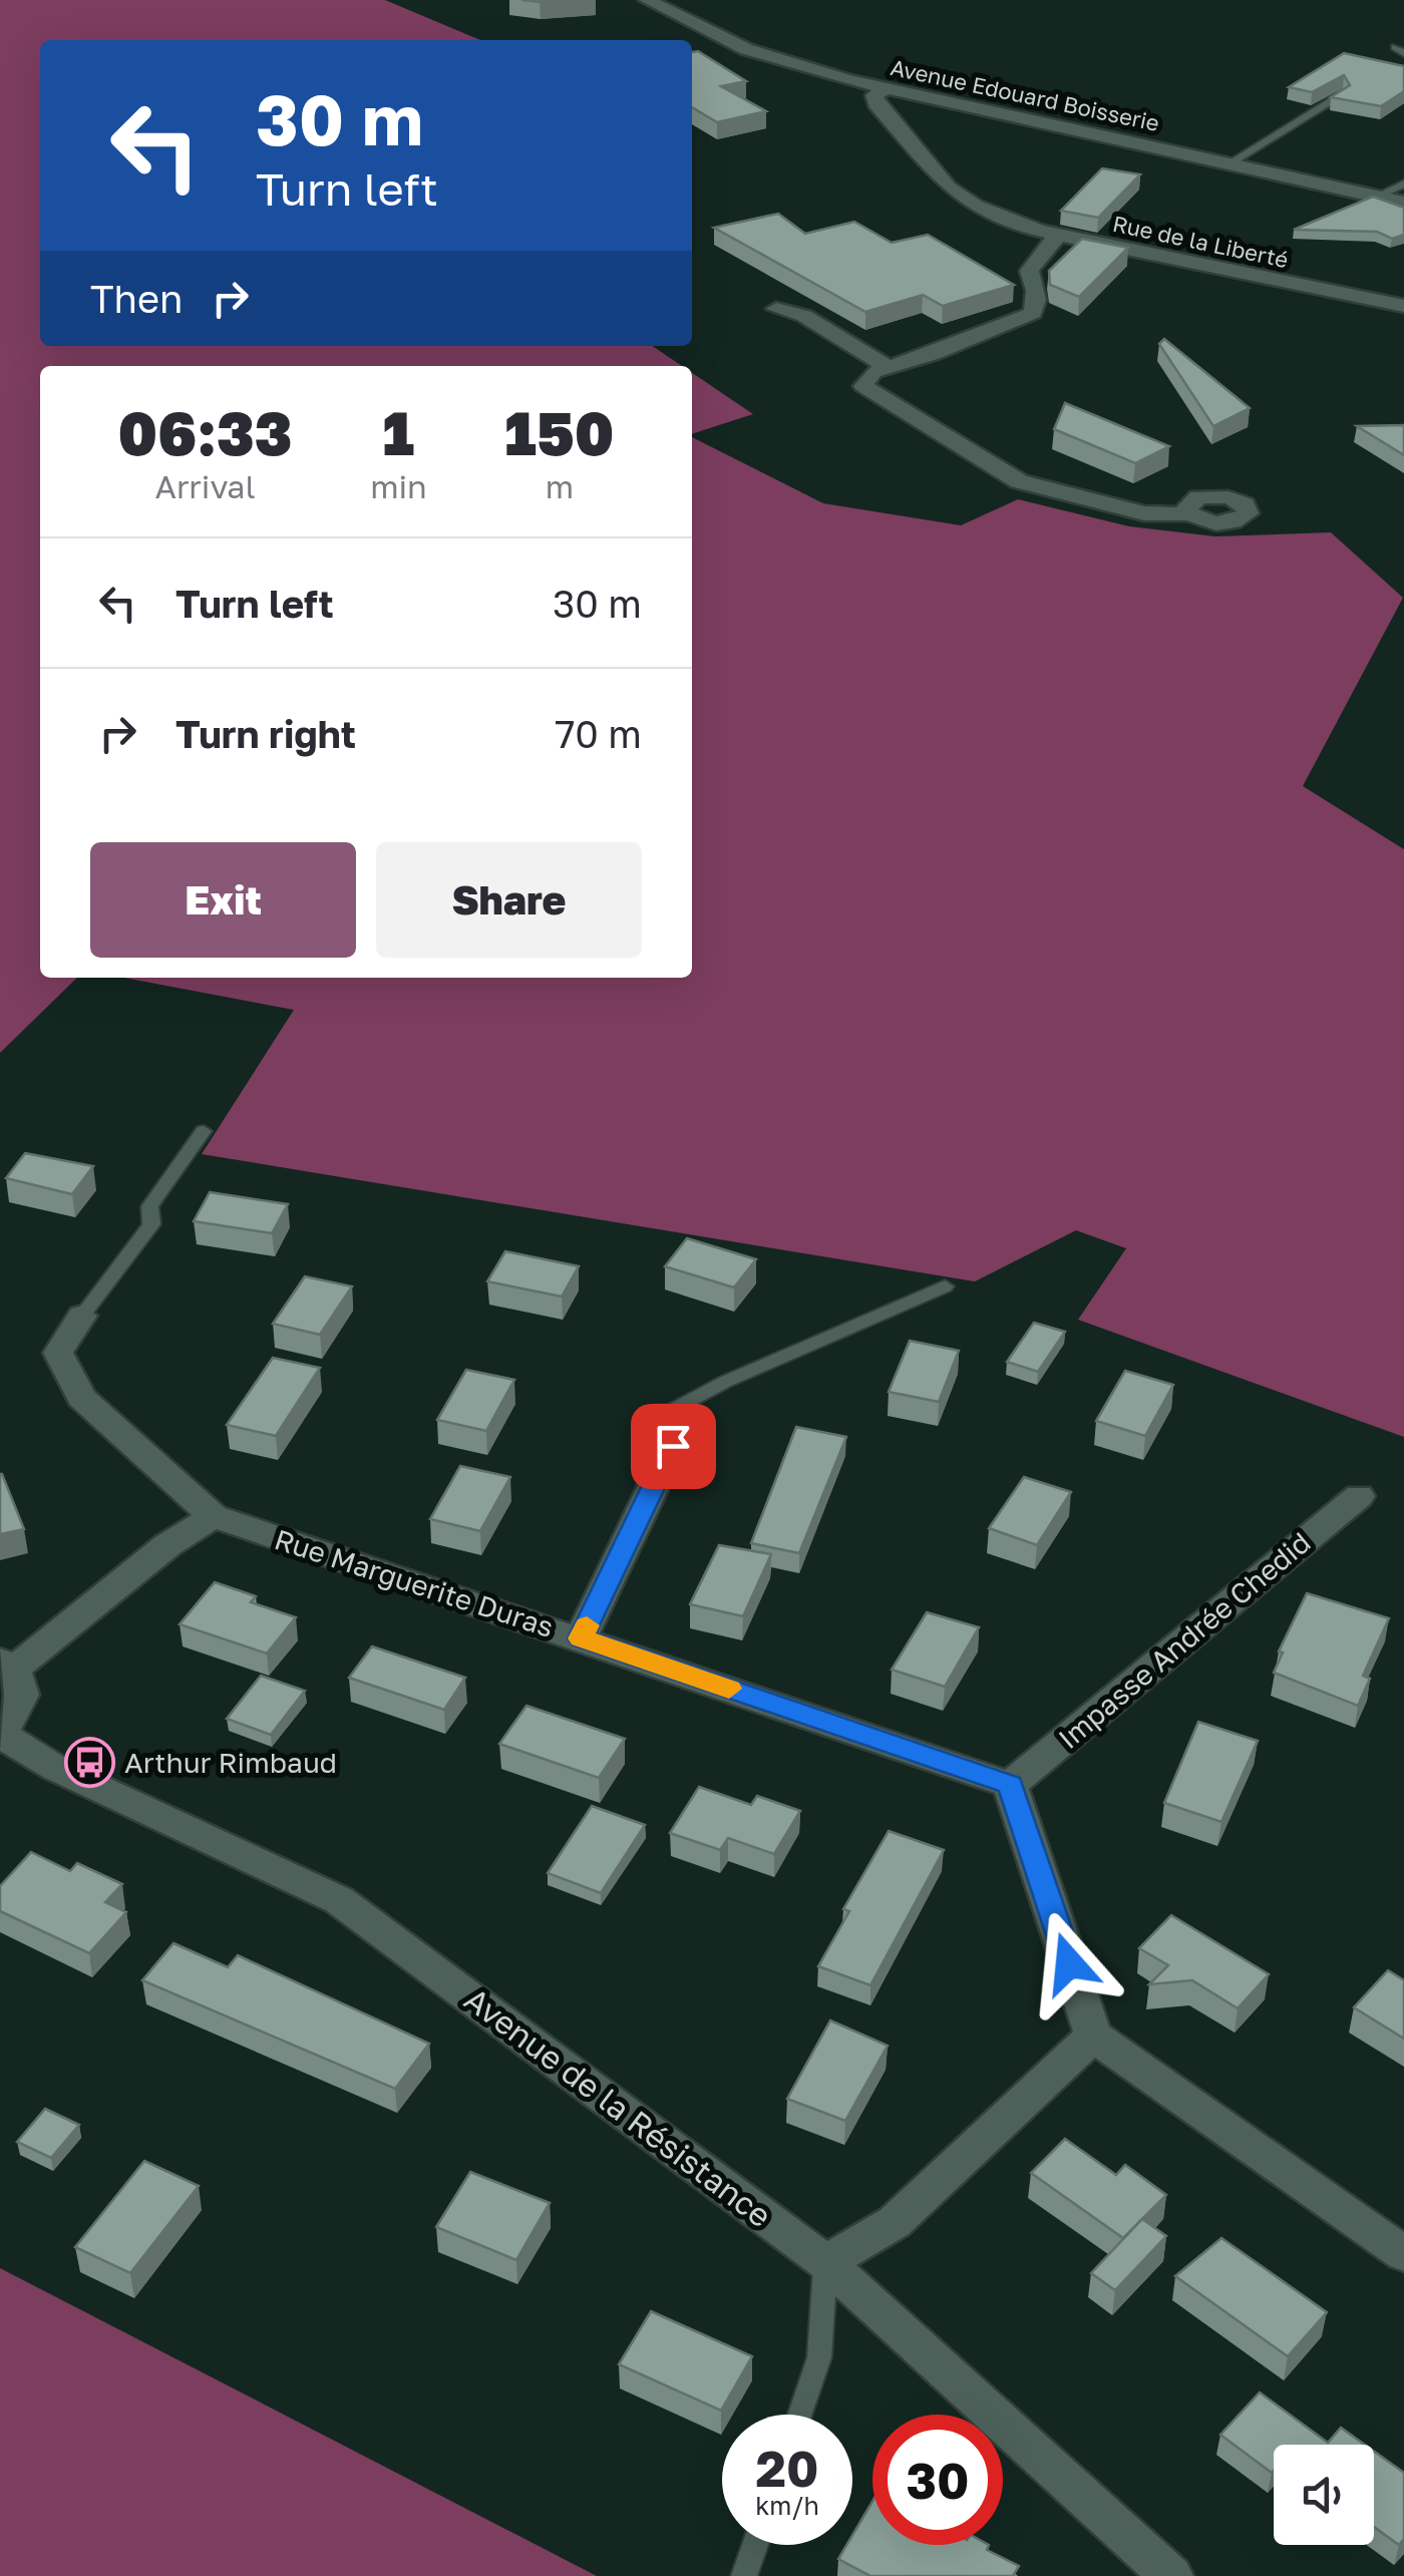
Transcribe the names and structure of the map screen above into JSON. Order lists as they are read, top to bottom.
{
  "streets": {
    "street": [
      "Avenue Edouard Boisserie",
      "Rue de la Liberté",
      "Rue Marguerite Duras",
      "Impasse Andrée Chedid",
      "Avenue de la Résistance"
    ]
  },
  "crossings": [
    ["Avenue Edouard Boisserie", "Rue de la Liberté"],
    ["Rue Marguerite Duras", "Impasse Andrée Chedid"]
  ],
  "places": {
    "bus stop": ["Arthur Rimbaud"]
  },
  "page": {
    "turn": ["30 m", "Turn left"],
    "then": "Then",
    "eta": [
      "06:33",
      "Arrival",
      "1",
      "min",
      "150",
      "m"
    ],
    "list": [
      {
        "name": "Turn left",
        "value": "30 m"
      },
      {
        "name": "Turn right",
        "value": "70 m"
      }
    ],
    "buttons": ["Exit", "Share"],
    "speed": "20 km/h",
    "limit": "30"
  }
}
